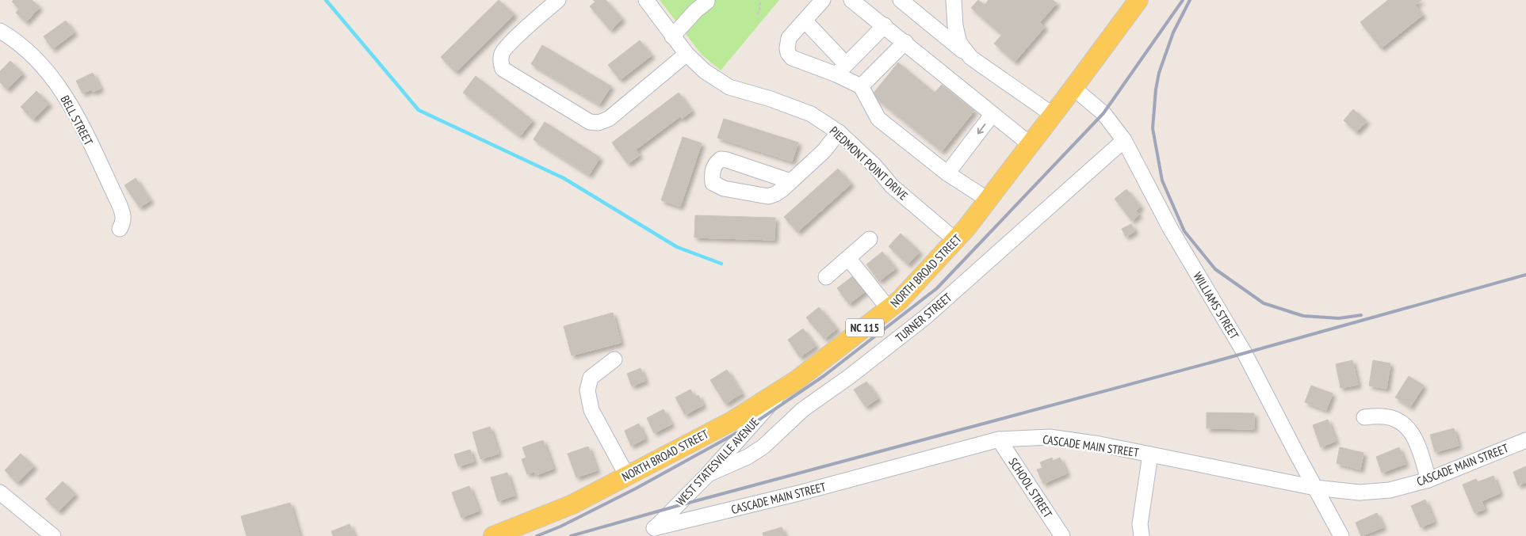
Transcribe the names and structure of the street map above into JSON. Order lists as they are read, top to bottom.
{
  "streets": {
    "main road": ["NORTH BROAD STREET", "NC 115"],
    "street": [
      "BELL STREET",
      "PIEDMONT POINT DRIVE",
      "WILLIAMS STREET",
      "TURNER STREET",
      "CASCADE MAIN STREET",
      "WEST STATESVILLE AVENUE",
      "SCHOOL STREET"
    ]
  },
  "crossings": [
    ["PIEDMONT POINT DRIVE", "NORTH BROAD STREET"],
    ["NORTH BROAD STREET", "WILLIAMS STREET"],
    ["NORTH BROAD STREET", "WEST STATESVILLE AVENUE"],
    ["WILLIAMS STREET", "TURNER STREET"],
    ["WILLIAMS STREET", "CASCADE MAIN STREET"],
    ["TURNER STREET", "WEST STATESVILLE AVENUE"],
    ["CASCADE MAIN STREET", "WEST STATESVILLE AVENUE"],
    ["CASCADE MAIN STREET", "SCHOOL STREET"]
  ]
}
